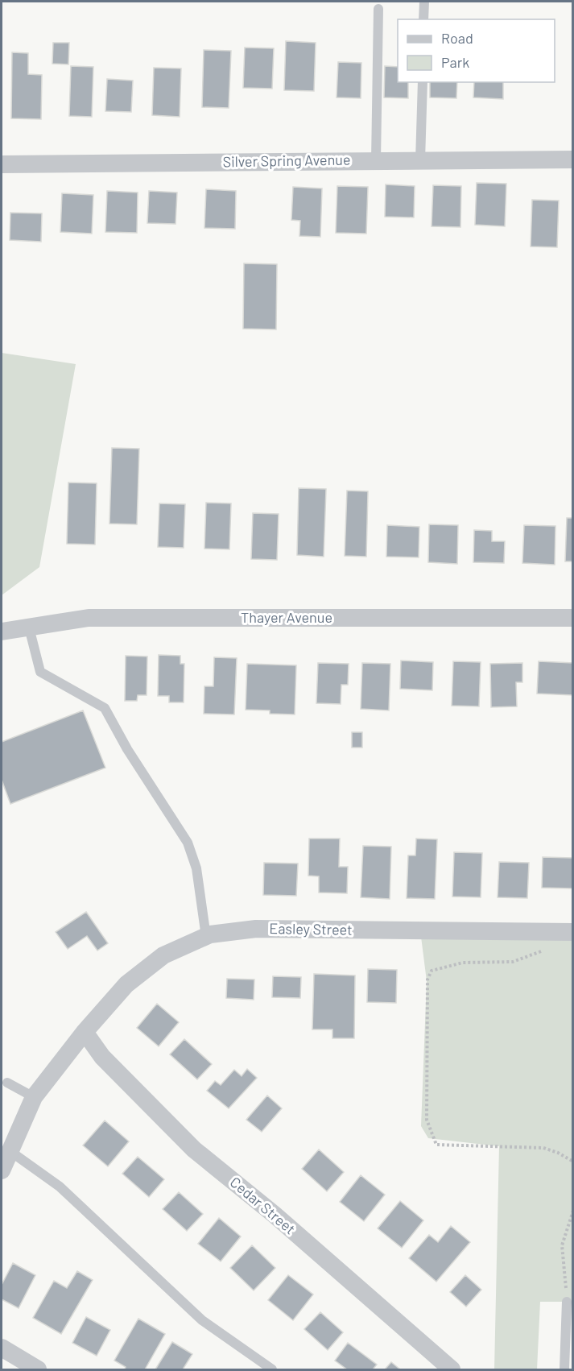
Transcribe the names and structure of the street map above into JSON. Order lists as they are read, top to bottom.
{
  "streets": {
    "street": [
      "Silver Spring Avenue",
      "Thayer Avenue",
      "Easley Street",
      "Cedar Street"
    ]
  },
  "crossings": [
    ["Easley Street", "Cedar Street"]
  ],
  "legend": ["Road", "Park"]
}
